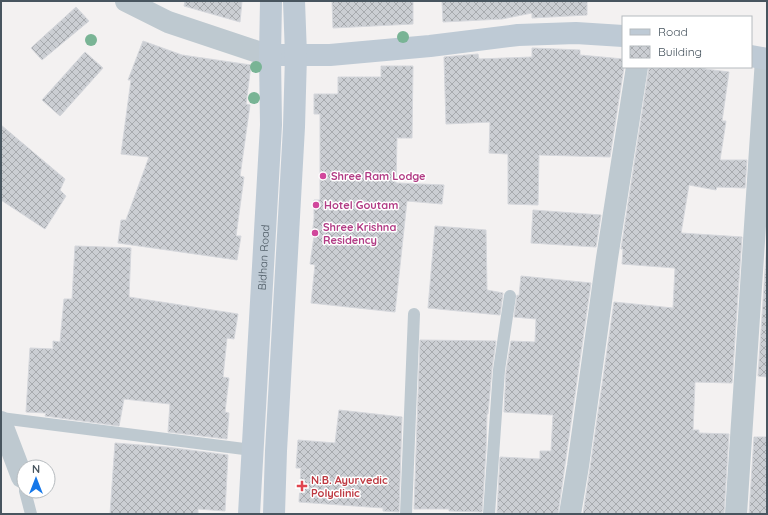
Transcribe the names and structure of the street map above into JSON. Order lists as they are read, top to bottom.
{
  "streets": {
    "main road": ["Bidhan Road"]
  },
  "places": {
    "other": ["Shree Ram Lodge", "Hotel Goutam", "Shree Krishna Residency"],
    "health": ["N.B. Ayurvedic Polyclinic"]
  },
  "legend": ["Road", "Building"],
  "north": "top"
}
